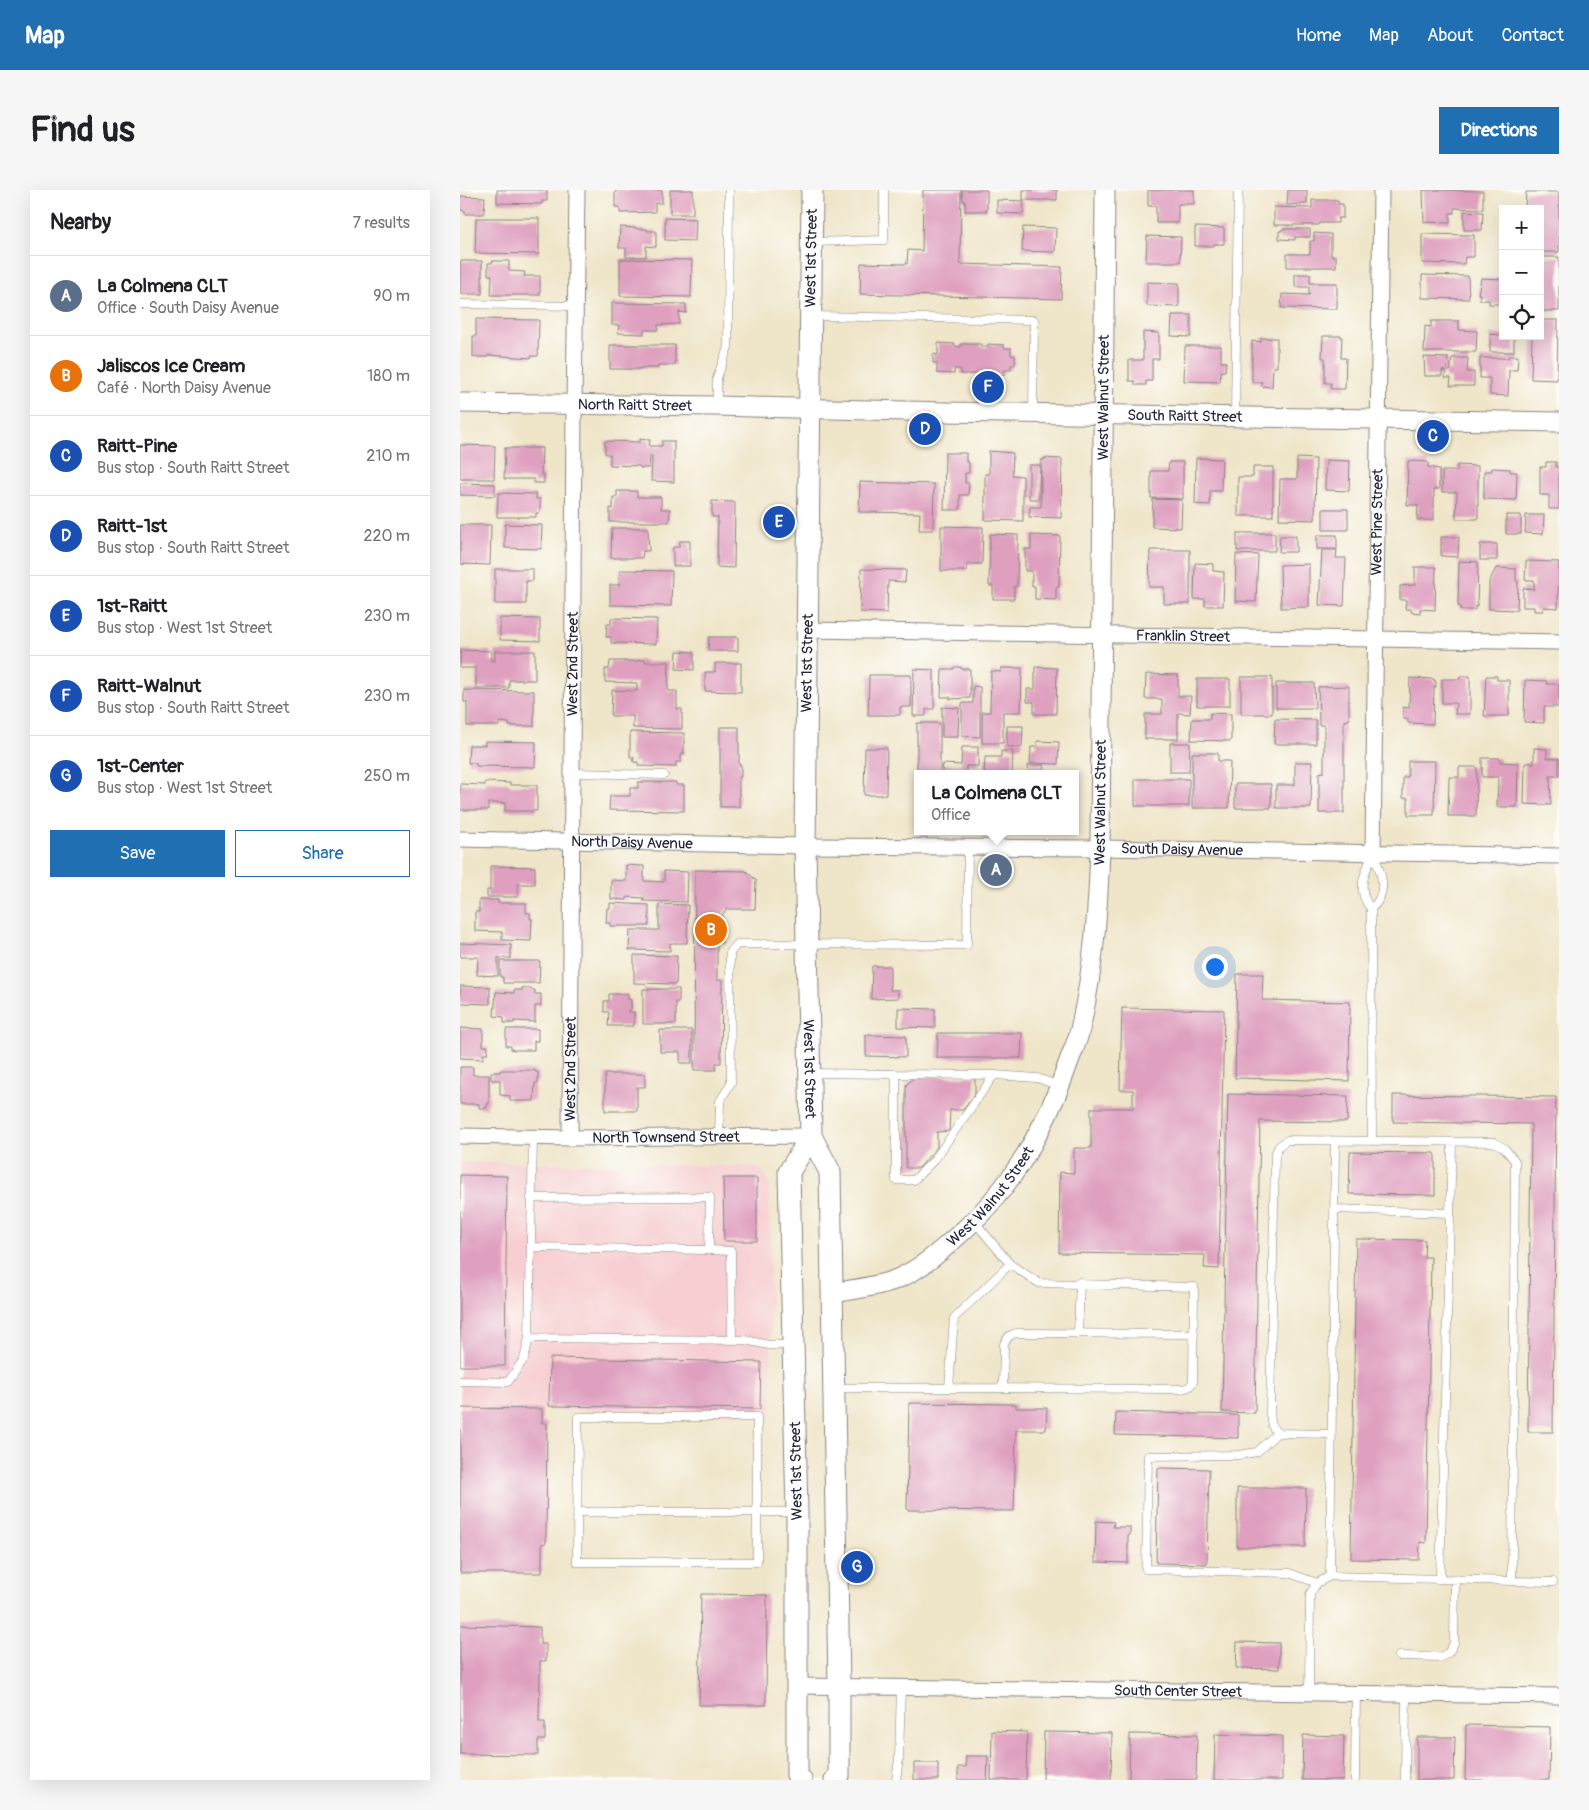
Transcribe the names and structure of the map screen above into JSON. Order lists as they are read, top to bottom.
{
  "streets": {
    "main road": ["West 1st Street"],
    "street": [
      "West Walnut Street",
      "North Raitt Street",
      "South Raitt Street",
      "West Pine Street",
      "Franklin Street",
      "West 2nd Street",
      "North Daisy Avenue",
      "South Daisy Avenue",
      "North Townsend Street",
      "South Center Street"
    ]
  },
  "crossings": [
    ["West 1st Street", "West Walnut Street"],
    ["West 1st Street", "North Raitt Street"],
    ["West 1st Street", "South Raitt Street"],
    ["West 1st Street", "Franklin Street"],
    ["West 1st Street", "North Daisy Avenue"],
    ["West 1st Street", "South Daisy Avenue"],
    ["West 1st Street", "North Townsend Street"],
    ["West 1st Street", "South Center Street"],
    ["West Walnut Street", "South Raitt Street"],
    ["West Walnut Street", "Franklin Street"],
    ["West Walnut Street", "South Daisy Avenue"],
    ["North Raitt Street", "South Raitt Street"],
    ["North Raitt Street", "West 2nd Street"],
    ["South Raitt Street", "West Pine Street"],
    ["West Pine Street", "Franklin Street"],
    ["West Pine Street", "South Daisy Avenue"],
    ["West 2nd Street", "North Daisy Avenue"],
    ["West 2nd Street", "North Townsend Street"],
    ["North Daisy Avenue", "South Daisy Avenue"]
  ],
  "page": {
    "header": "Map",
    "nav": [
      "Home",
      "Map",
      "About",
      "Contact"
    ],
    "buttons": [
      "Directions",
      ["Save", "Share"]
    ],
    "title": "Find us",
    "heading": ["Nearby", "7 results"],
    "map_buttons": ["+", "−"],
    "list": [
      {
        "mark": "A",
        "name": "La Colmena CLT",
        "note": "Office · South Daisy Avenue",
        "value": "90 m"
      },
      {
        "mark": "B",
        "name": "Jaliscos Ice Cream",
        "note": "Café · North Daisy Avenue",
        "value": "180 m"
      },
      {
        "mark": "C",
        "name": "Raitt-Pine",
        "note": "Bus stop · South Raitt Street",
        "value": "210 m"
      },
      {
        "mark": "D",
        "name": "Raitt-1st",
        "note": "Bus stop · South Raitt Street",
        "value": "220 m"
      },
      {
        "mark": "E",
        "name": "1st-Raitt",
        "note": "Bus stop · West 1st Street",
        "value": "230 m"
      },
      {
        "mark": "F",
        "name": "Raitt-Walnut",
        "note": "Bus stop · South Raitt Street",
        "value": "230 m"
      },
      {
        "mark": "G",
        "name": "1st-Center",
        "note": "Bus stop · West 1st Street",
        "value": "250 m"
      }
    ],
    "pins": [
      "F",
      "D",
      "C",
      "E",
      "A",
      "B",
      "G"
    ],
    "popup": ["La Colmena CLT", "Office"]
  }
}
